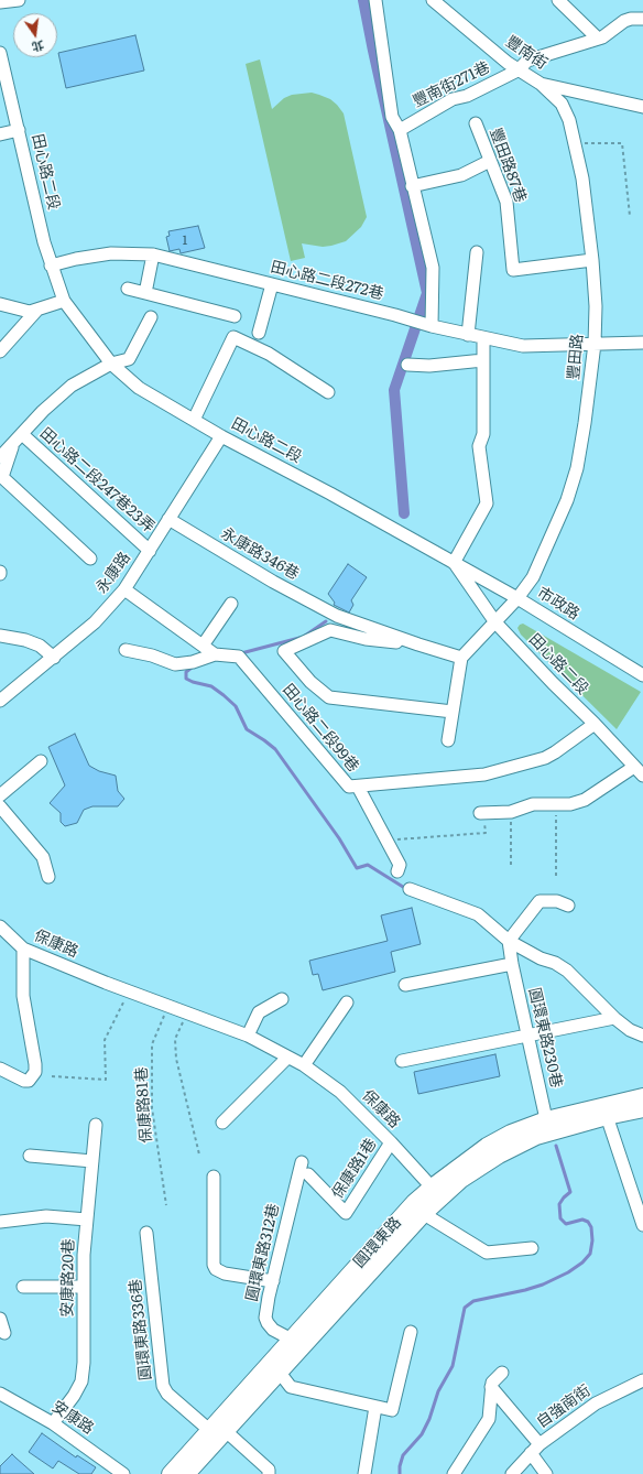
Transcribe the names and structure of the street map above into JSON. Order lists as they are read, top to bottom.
{
  "streets": {
    "main road": ["圓環東路"],
    "street": [
      "豐南街",
      "豐南街271巷",
      "豐田路87巷",
      "田心路二段",
      "田心路二段272巷",
      "豐田路",
      "田心路二段247巷23弄",
      "永康路346巷",
      "永康路",
      "市政路",
      "田心路二段99巷",
      "保康路",
      "圓環東路230巷",
      "保康路1巷",
      "圓環東路312巷",
      "安康路20巷",
      "圓環東路336巷",
      "自強南街",
      "安康路"
    ],
    "path": ["保康路81巷"]
  },
  "crossings": [
    ["豐南街", "豐南街271巷"],
    ["豐南街", "豐田路"],
    ["豐田路87巷", "豐田路"],
    ["田心路二段", "田心路二段272巷"],
    ["田心路二段", "豐田路"],
    ["田心路二段", "永康路"],
    ["田心路二段", "市政路"],
    ["田心路二段", "田心路二段99巷"],
    ["田心路二段272巷", "豐田路"],
    ["豐田路", "市政路"],
    ["田心路二段247巷23弄", "永康路"],
    ["永康路346巷", "永康路"],
    ["保康路", "保康路81巷"],
    ["保康路", "保康路1巷"],
    ["保康路", "圓環東路"],
    ["圓環東路230巷", "圓環東路"],
    ["圓環東路", "圓環東路312巷"],
    ["圓環東路", "圓環東路336巷"],
    ["安康路20巷", "安康路"]
  ],
  "house_numbers": ["1"],
  "north": "bottom"
}
